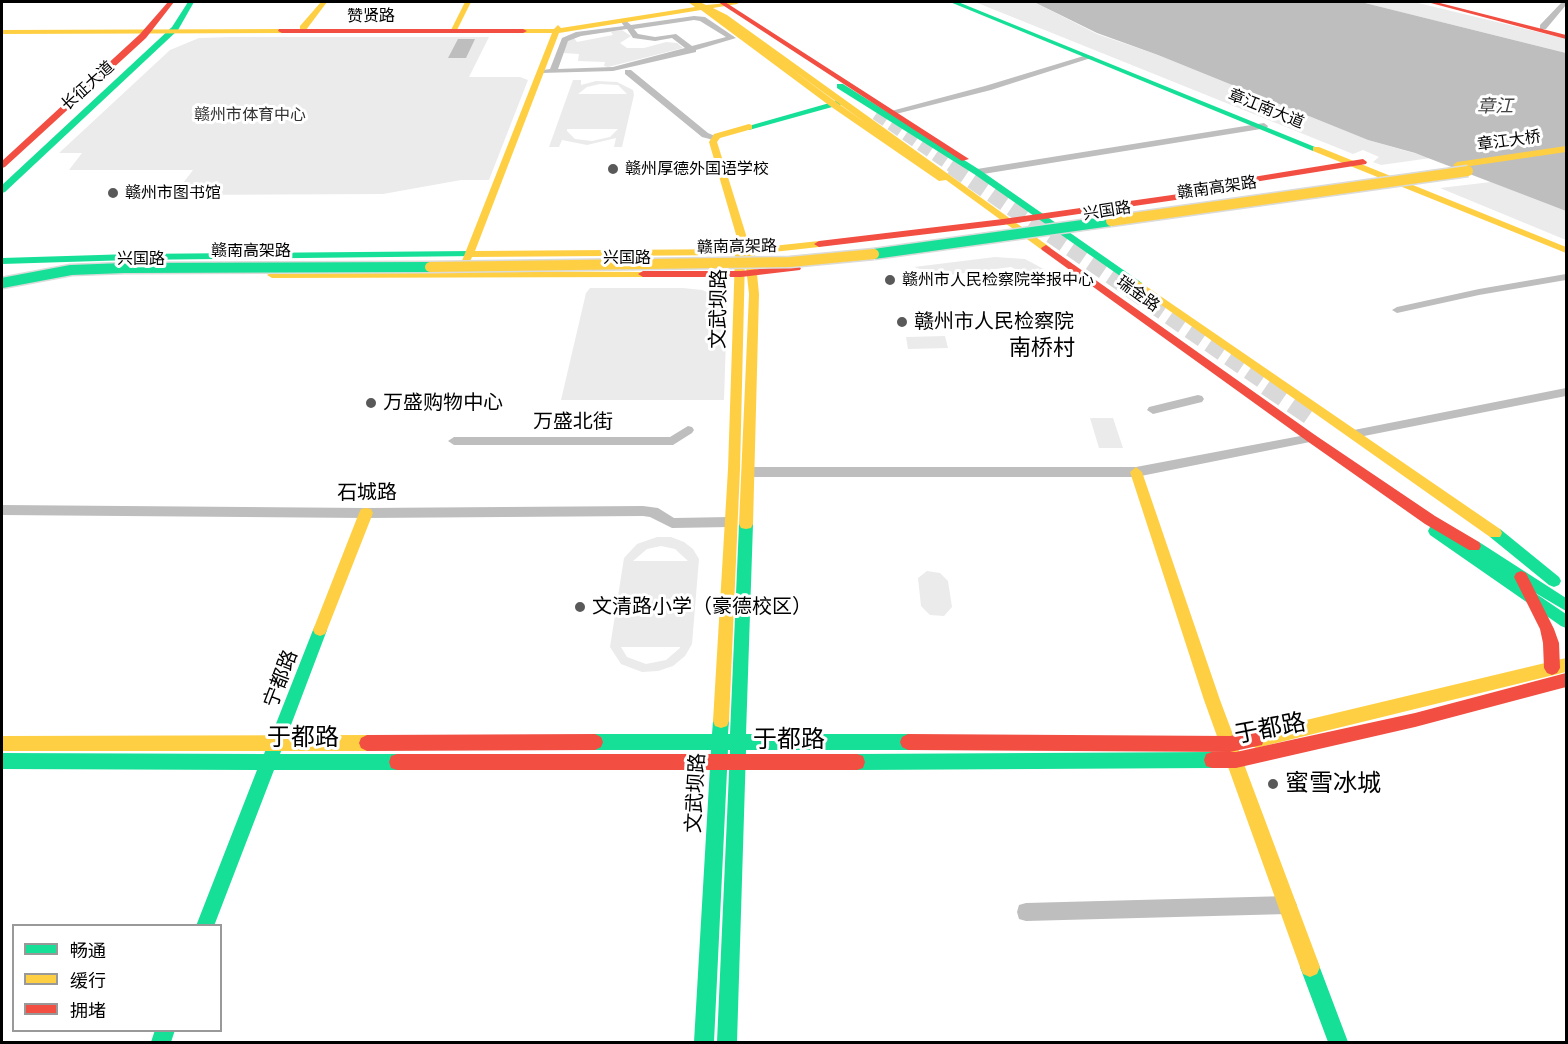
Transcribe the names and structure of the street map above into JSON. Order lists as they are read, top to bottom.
{
  "streets": {
    "main road": [
      "赞贤路",
      "长征大道",
      "章江南大道",
      "章江大桥",
      "赣南高架路",
      "兴国路",
      "瑞金路",
      "文武坝路",
      "宁都路",
      "于都路"
    ],
    "street": ["万盛北街", "石城路"]
  },
  "crossings": [
    ["赞贤路", "长征大道"],
    ["赞贤路", "瑞金路"],
    ["章江大桥", "赣南高架路"],
    ["章江大桥", "兴国路"],
    ["赣南高架路", "兴国路"],
    ["兴国路", "瑞金路"],
    ["兴国路", "文武坝路"],
    ["文武坝路", "石城路"],
    ["文武坝路", "于都路"],
    ["石城路", "宁都路"],
    ["宁都路", "于都路"]
  ],
  "districts": ["南桥村"],
  "water": ["章江"],
  "parks": ["赣州市体育中心"],
  "places": [
    "赣州厚德外国语学校",
    "赣州市图书馆",
    "赣州市人民检察院举报中心",
    "赣州市人民检察院",
    "万盛购物中心",
    "文清路小学（豪德校区）",
    "蜜雪冰城"
  ],
  "legend": ["畅通", "缓行", "拥堵"]
}
